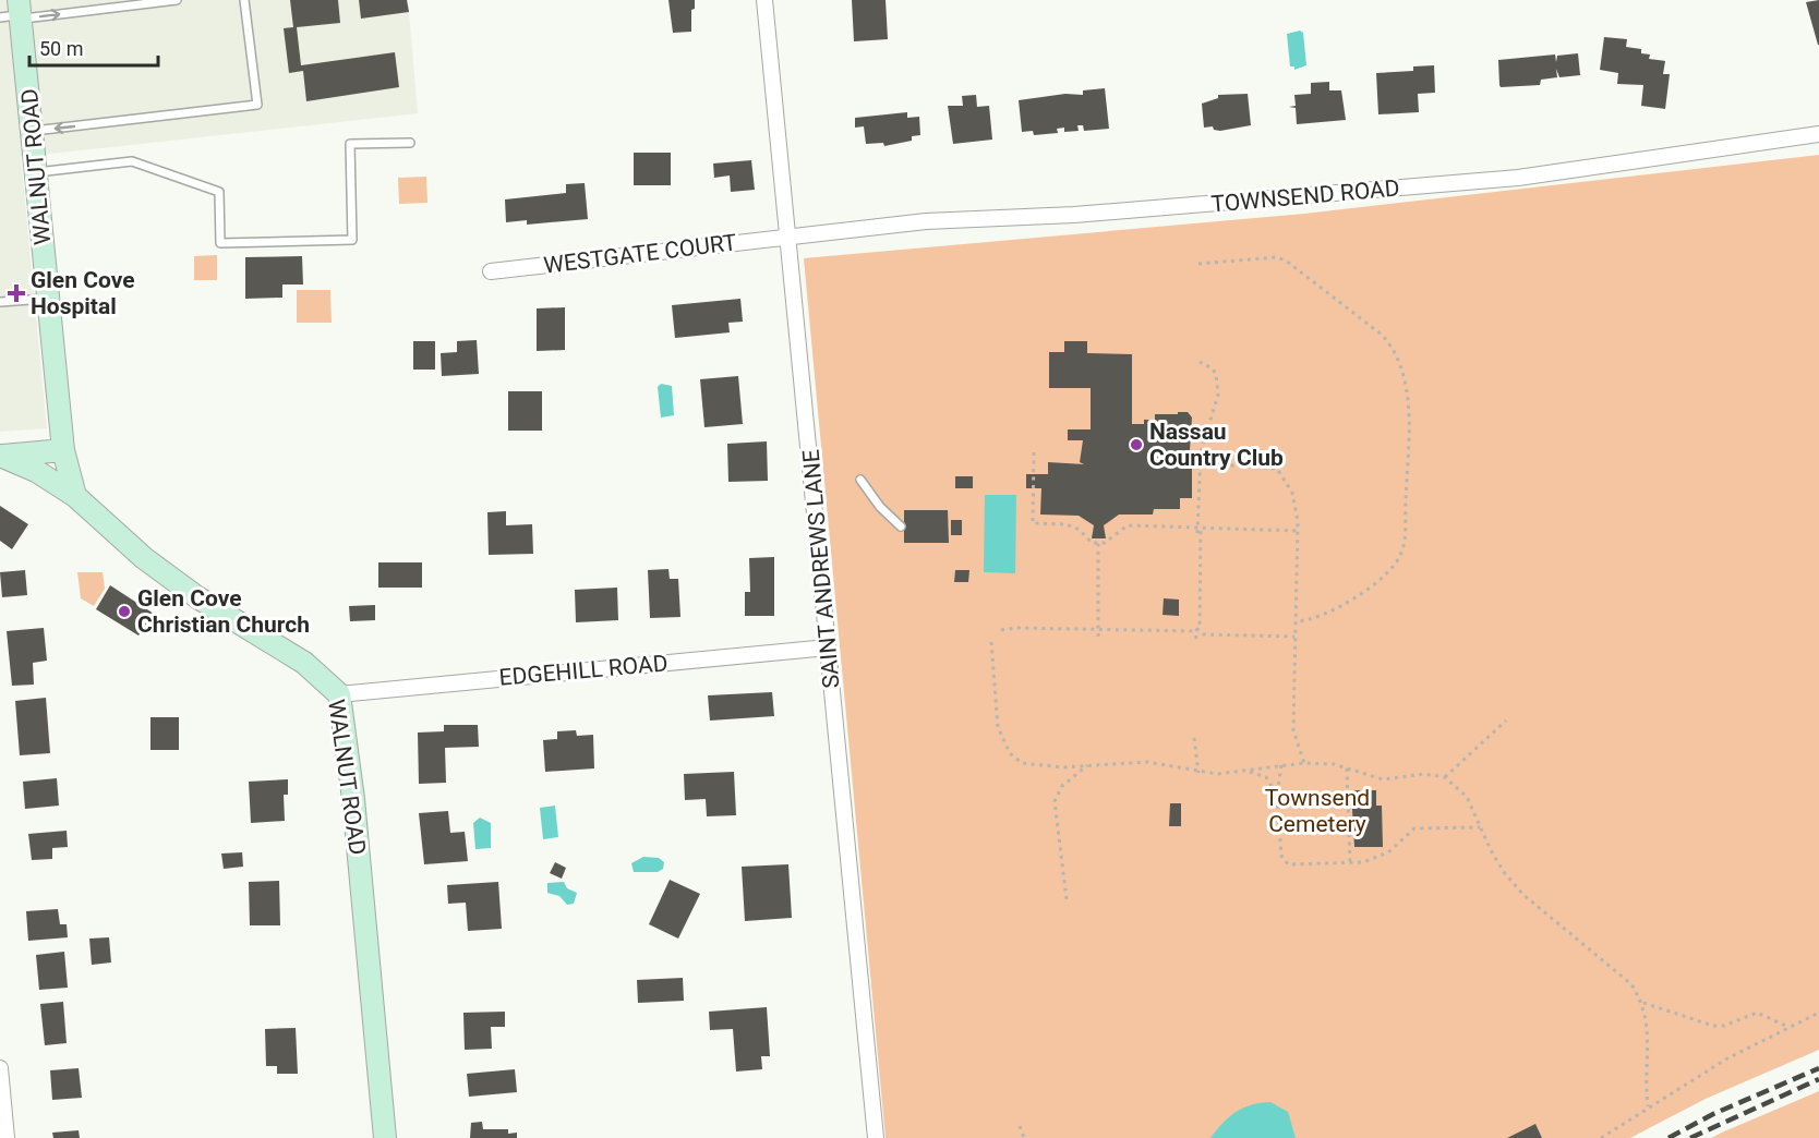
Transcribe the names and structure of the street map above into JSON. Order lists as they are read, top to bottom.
{
  "streets": {
    "street": [
      "WALNUT ROAD",
      "TOWNSEND ROAD",
      "WESTGATE COURT",
      "SAINT ANDREWS LANE",
      "EDGEHILL ROAD"
    ]
  },
  "crossings": [
    ["WALNUT ROAD", "EDGEHILL ROAD"],
    ["TOWNSEND ROAD", "WESTGATE COURT"],
    ["TOWNSEND ROAD", "SAINT ANDREWS LANE"],
    ["WESTGATE COURT", "SAINT ANDREWS LANE"],
    ["SAINT ANDREWS LANE", "EDGEHILL ROAD"]
  ],
  "parks": ["Townsend Cemetery"],
  "places": {
    "health": ["Glen Cove Hospital"],
    "other": ["Nassau Country Club", "Glen Cove Christian Church"]
  },
  "scale_bar": "50 m"
}
